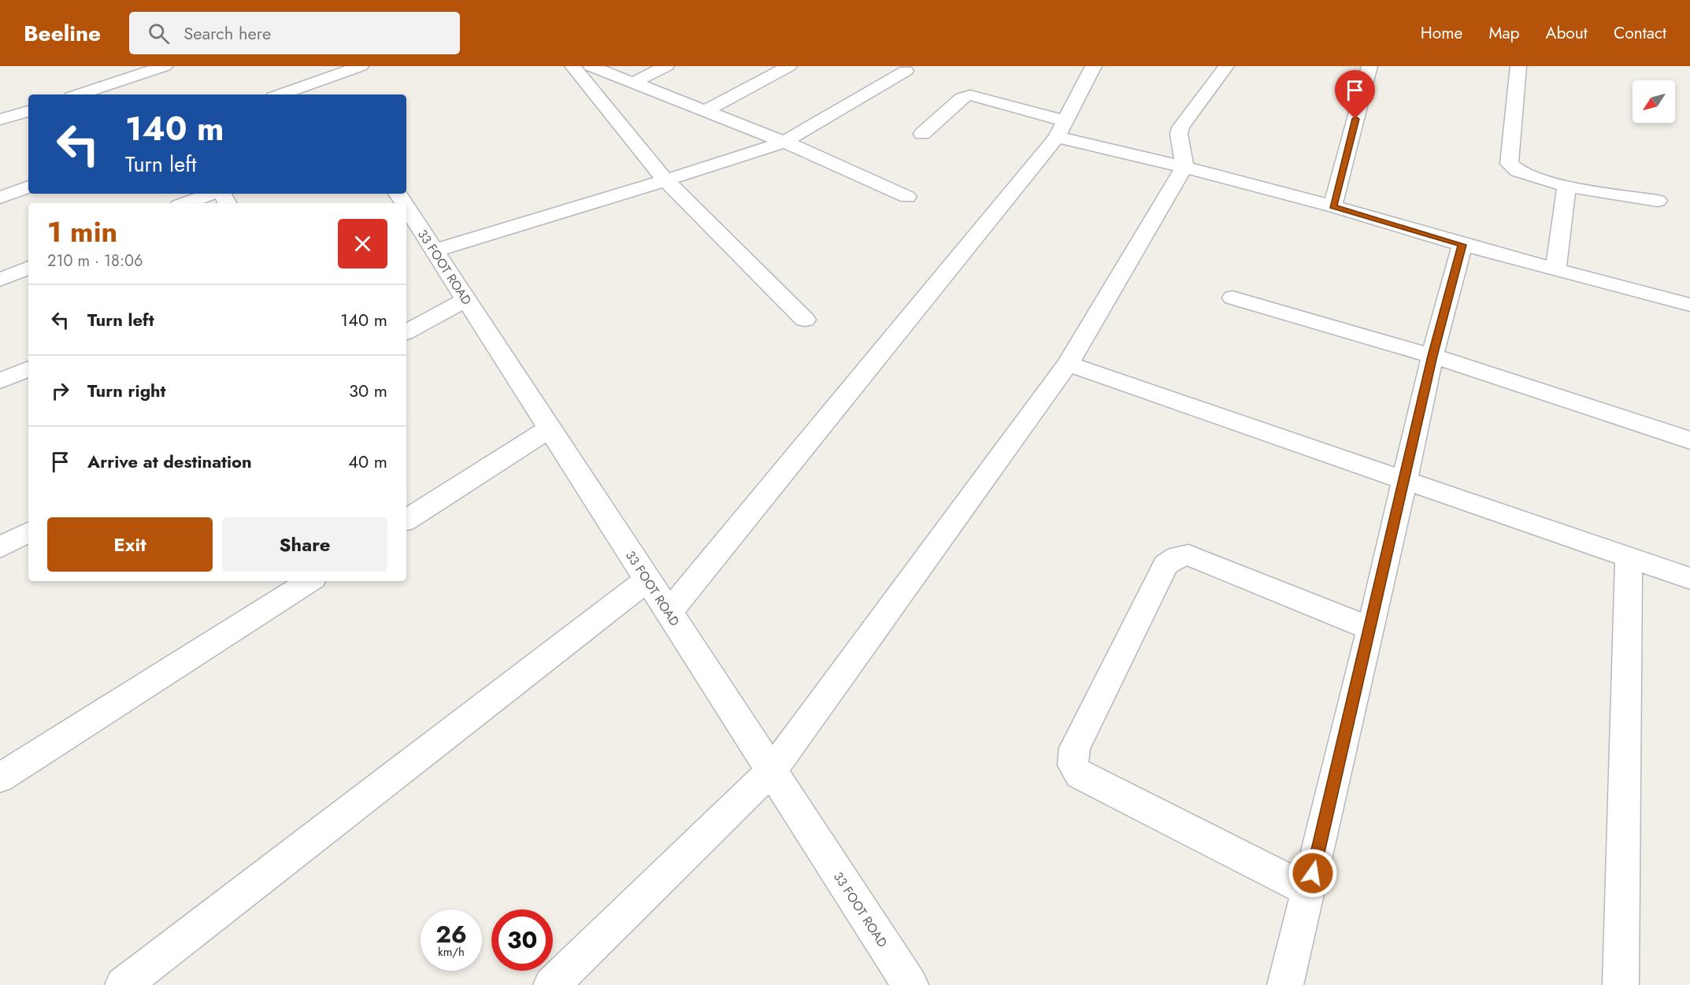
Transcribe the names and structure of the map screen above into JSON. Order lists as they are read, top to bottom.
{
  "streets": {
    "street": ["33 FOOT ROAD"]
  },
  "north": "bottom left",
  "page": {
    "header": "Beeline",
    "search": "Search here",
    "nav": [
      "Home",
      "Map",
      "About",
      "Contact"
    ],
    "turn": ["140 m", "Turn left"],
    "heading": ["1 min", "210 m · 18:06"],
    "list": [
      {
        "name": "Turn left",
        "value": "140 m"
      },
      {
        "name": "Turn right",
        "value": "30 m"
      },
      {
        "name": "Arrive at destination",
        "value": "40 m"
      }
    ],
    "buttons": ["Exit", "Share"],
    "speed": "26 km/h",
    "limit": "30"
  }
}
